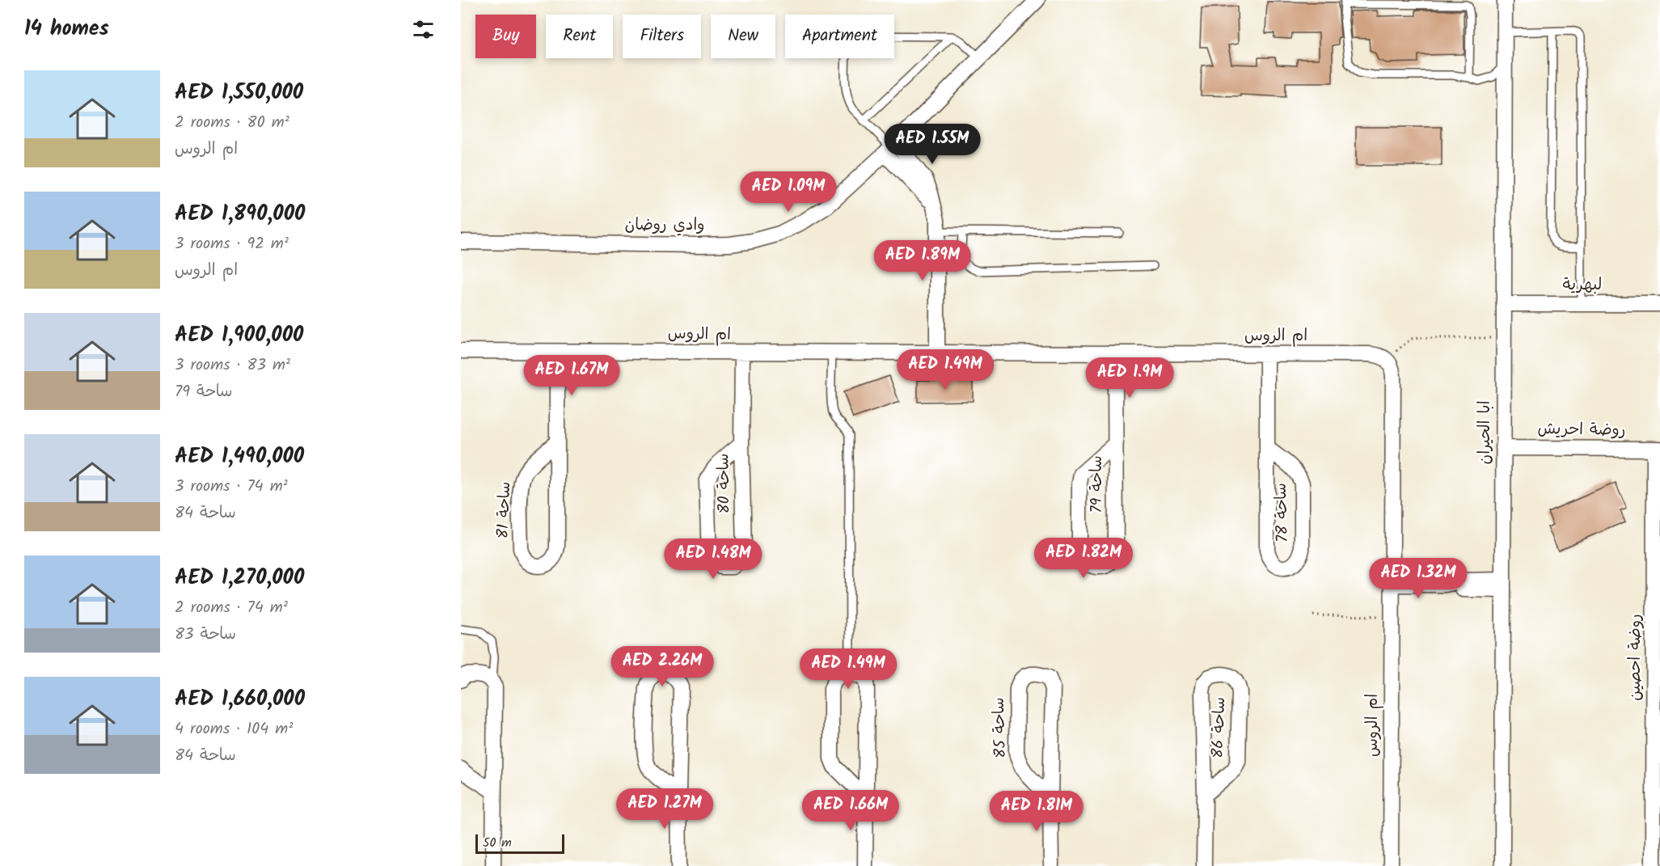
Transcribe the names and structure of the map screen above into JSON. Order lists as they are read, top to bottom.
{
  "streets": {
    "street": [
      "وادي روضان",
      "لبهرية",
      "ام الروس",
      "روضة احريش",
      "ابا الحيران",
      "ساحة 80",
      "ساحة 79",
      "ساحة 81",
      "ساحة 78",
      "روضة احصين",
      "ساحة 85",
      "ساحة 86"
    ]
  },
  "crossings": [
    ["لبهرية", "ابا الحيران"],
    ["ام الروس", "ساحة 80"],
    ["ام الروس", "ساحة 79"],
    ["ام الروس", "ساحة 81"],
    ["ام الروس", "ساحة 78"],
    ["روضة احريش", "ابا الحيران"],
    ["روضة احريش", "روضة احصين"]
  ],
  "scale_bar": "50 m",
  "page": {
    "heading": "14 homes",
    "chip": [
      "Buy",
      "Rent",
      "Filters",
      "New",
      "Apartment"
    ],
    "list": [
      {
        "name": "AED 1,550,000",
        "note": "2 rooms · 80 m² · ام الروس"
      },
      {
        "name": "AED 1,890,000",
        "note": "3 rooms · 92 m² · ام الروس"
      },
      {
        "name": "AED 1,900,000",
        "note": "3 rooms · 83 m² · ساحة 79"
      },
      {
        "name": "AED 1,490,000",
        "note": "3 rooms · 74 m² · ساحة 84"
      },
      {
        "name": "AED 1,270,000",
        "note": "2 rooms · 74 m² · ساحة 83"
      },
      {
        "name": "AED 1,660,000",
        "note": "4 rooms · 104 m² · ساحة 84"
      }
    ],
    "price": [
      "AED 1.55M",
      "AED 1.09M",
      "AED 1.89M",
      "AED 1.49M",
      "AED 1.67M",
      "AED 1.9M",
      "AED 1.82M",
      "AED 1.48M",
      "AED 1.32M",
      "AED 2.26M",
      "AED 1.49M",
      "AED 1.27M",
      "AED 1.66M",
      "AED 1.81M"
    ],
    "scale": "50 m"
  }
}
